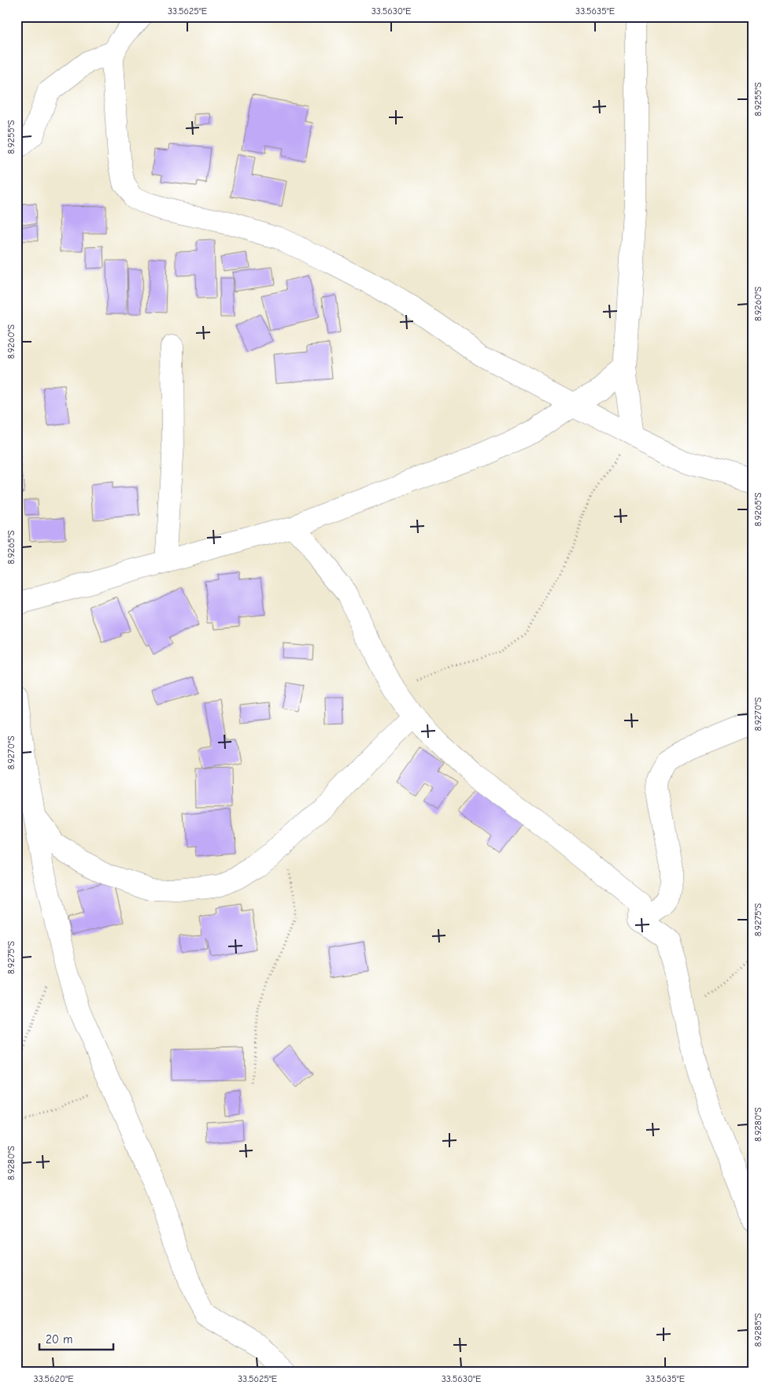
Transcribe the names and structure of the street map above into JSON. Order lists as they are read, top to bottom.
{
  "scale_bar": "20 m",
  "coordinates": [
    "33.5625°E",
    "33.5630°E",
    "33.5635°E",
    "8.9255°S",
    "8.9260°S",
    "8.9265°S",
    "8.9270°S",
    "8.9275°S",
    "8.9280°S",
    "8.9285°S",
    "33.5620°E"
  ]
}
